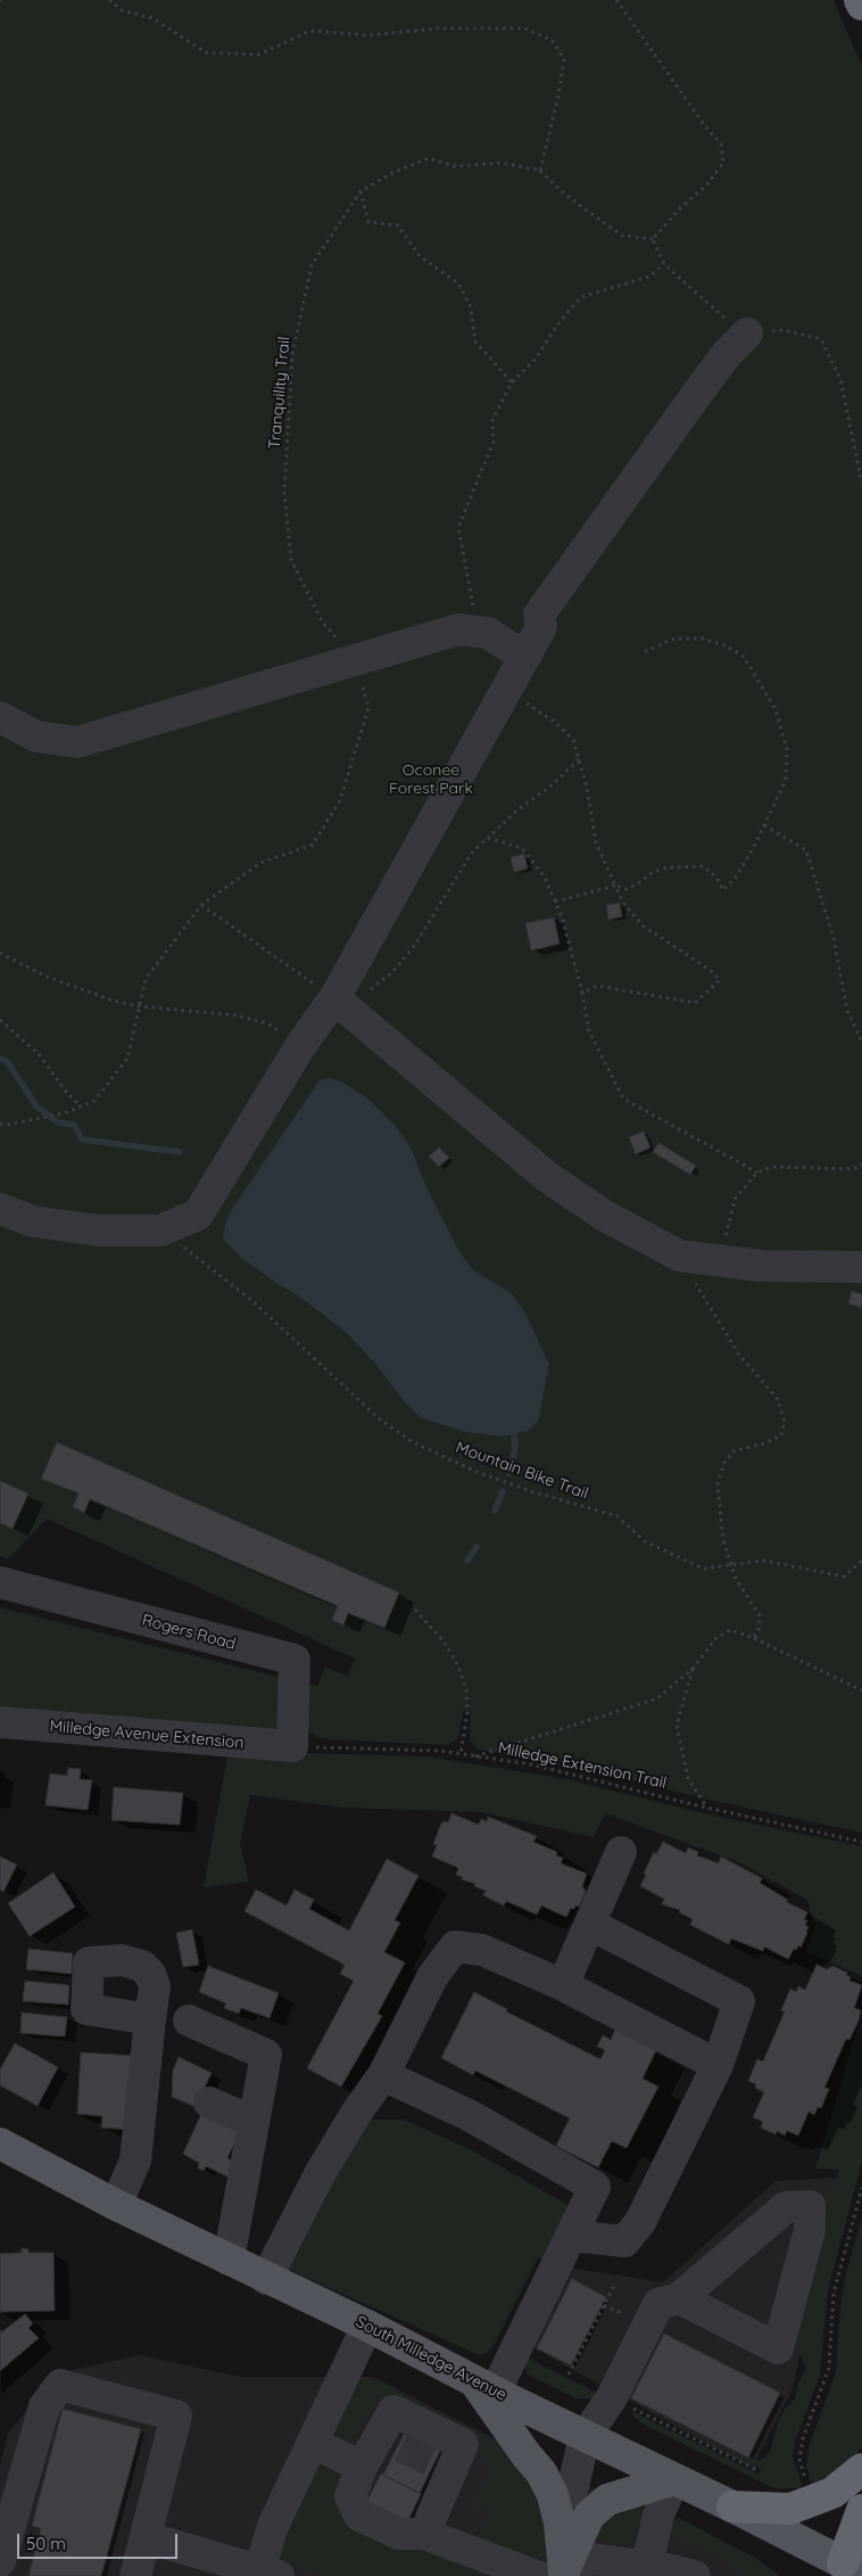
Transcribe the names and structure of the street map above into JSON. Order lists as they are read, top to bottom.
{
  "streets": {
    "main road": ["South Milledge Avenue"],
    "street": ["Rogers Road", "Milledge Avenue Extension"],
    "path": ["Tranquility Trail", "Mountain Bike Trail", "Milledge Extension Trail"]
  },
  "crossings": [
    ["Rogers Road", "Milledge Avenue Extension"],
    ["Rogers Road", "Milledge Extension Trail"],
    ["Milledge Avenue Extension", "Milledge Extension Trail"]
  ],
  "parks": ["Oconee Forest Park"],
  "scale_bar": "50 m"
}
